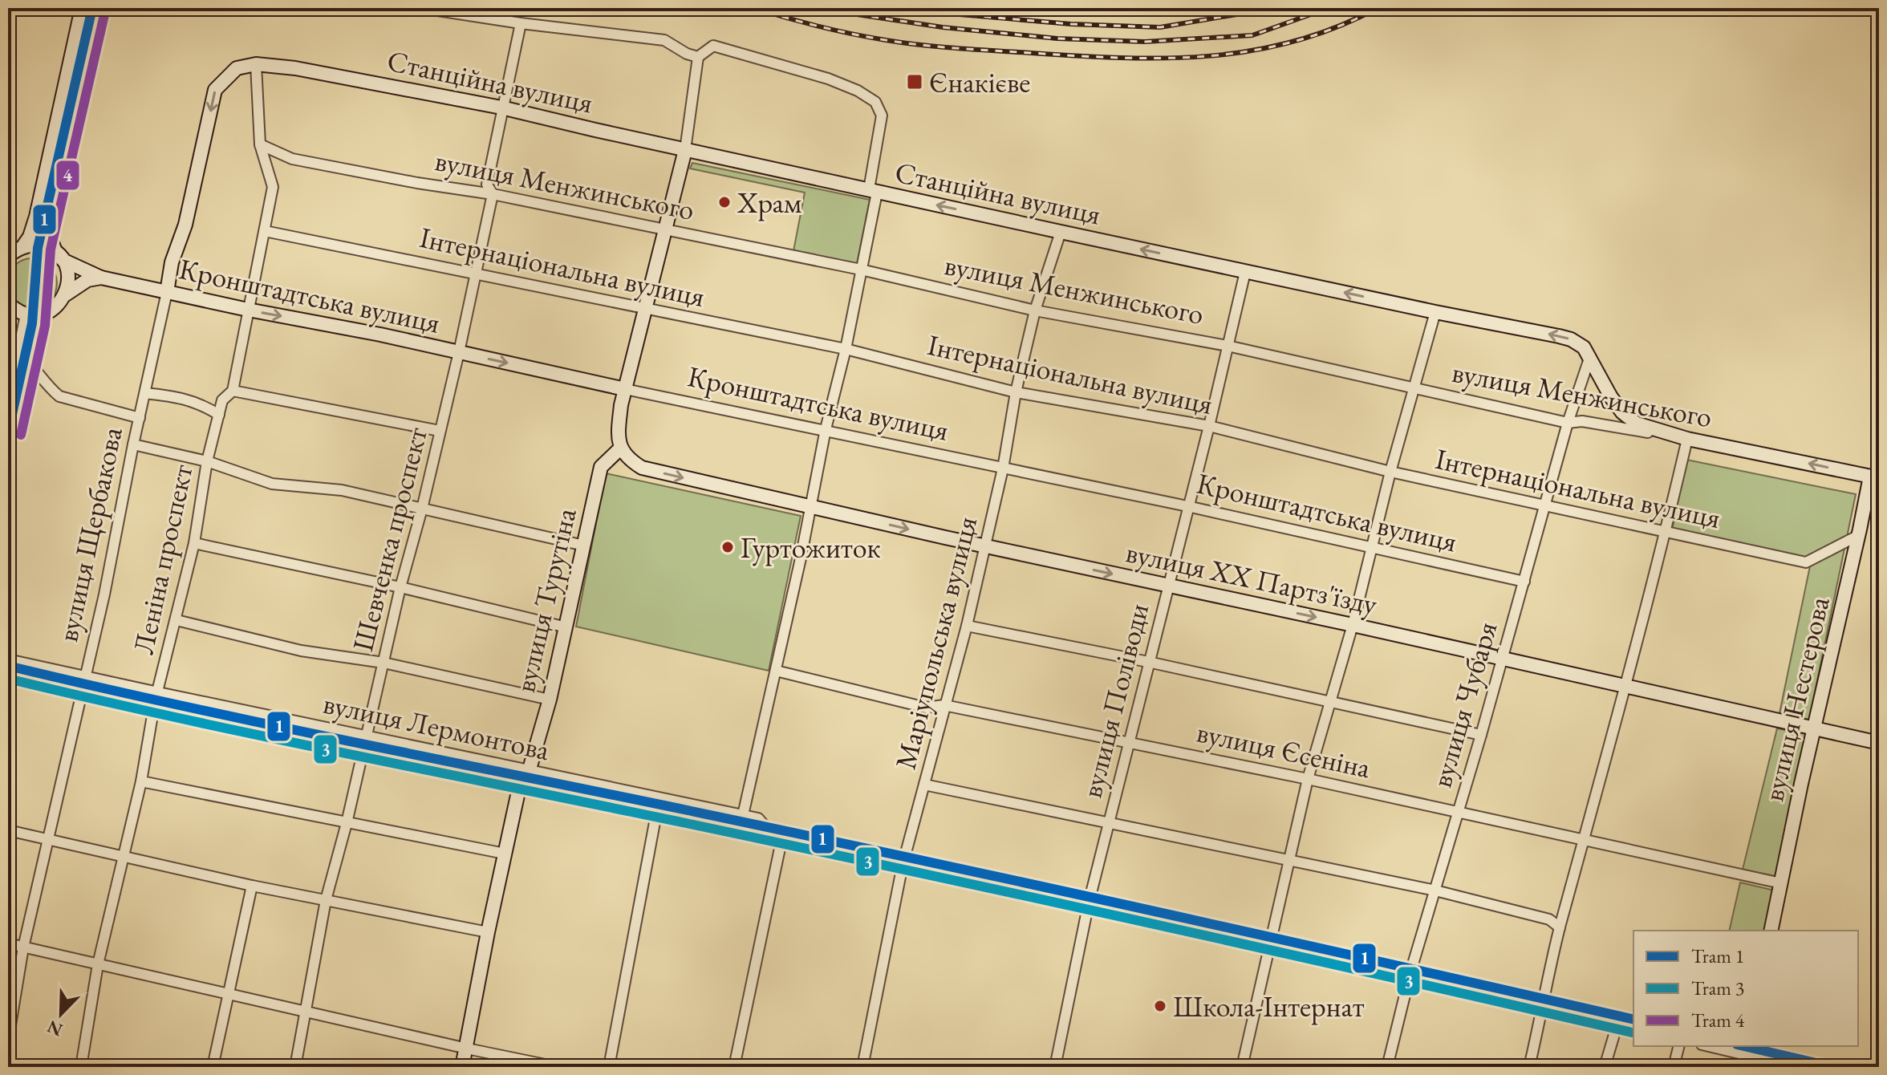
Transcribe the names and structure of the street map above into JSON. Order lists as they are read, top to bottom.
{
  "streets": {
    "street": [
      "Станційна вулиця",
      "вулиця Менжинського",
      "Інтернаціональна вулиця",
      "Кронштадтська вулиця",
      "вулиця Щербакова",
      "Шевченка проспект",
      "Леніна проспект",
      "вулиця XX Партз'їзду",
      "вулиця Турутіна",
      "Маріупольська вулиця",
      "вулиця Нестерова",
      "вулиця Поліводи",
      "вулиця Чубаря",
      "вулиця Лермонтова",
      "вулиця Єсеніна"
    ]
  },
  "crossings": [
    ["Станційна вулиця", "вулиця Менжинського"],
    ["Станційна вулиця", "вулиця Щербакова"],
    ["Станційна вулиця", "Шевченка проспект"],
    ["Станційна вулиця", "Леніна проспект"],
    ["Станційна вулиця", "Маріупольська вулиця"],
    ["Станційна вулиця", "вулиця Поліводи"],
    ["Станційна вулиця", "вулиця Чубаря"],
    ["вулиця Менжинського", "Шевченка проспект"],
    ["вулиця Менжинського", "Леніна проспект"],
    ["вулиця Менжинського", "Маріупольська вулиця"],
    ["вулиця Менжинського", "вулиця Нестерова"],
    ["вулиця Менжинського", "вулиця Поліводи"],
    ["вулиця Менжинського", "вулиця Чубаря"],
    ["Інтернаціональна вулиця", "Шевченка проспект"],
    ["Інтернаціональна вулиця", "Леніна проспект"],
    ["Інтернаціональна вулиця", "Маріупольська вулиця"],
    ["Інтернаціональна вулиця", "вулиця Нестерова"],
    ["Інтернаціональна вулиця", "вулиця Поліводи"],
    ["Інтернаціональна вулиця", "вулиця Чубаря"],
    ["Кронштадтська вулиця", "вулиця Щербакова"],
    ["Кронштадтська вулиця", "Шевченка проспект"],
    ["Кронштадтська вулиця", "Леніна проспект"],
    ["Кронштадтська вулиця", "Маріупольська вулиця"],
    ["Кронштадтська вулиця", "вулиця Поліводи"],
    ["Кронштадтська вулиця", "вулиця Чубаря"],
    ["вулиця Щербакова", "Леніна проспект"],
    ["вулиця Щербакова", "вулиця Лермонтова"],
    ["Шевченка проспект", "вулиця Лермонтова"],
    ["Леніна проспект", "вулиця Лермонтова"],
    ["вулиця XX Партз'їзду", "вулиця Турутіна"],
    ["вулиця XX Партз'їзду", "Маріупольська вулиця"],
    ["вулиця XX Партз'їзду", "вулиця Нестерова"],
    ["вулиця XX Партз'їзду", "вулиця Поліводи"],
    ["вулиця XX Партз'їзду", "вулиця Чубаря"],
    ["вулиця Турутіна", "вулиця Лермонтова"],
    ["Маріупольська вулиця", "вулиця Лермонтова"],
    ["Маріупольська вулиця", "вулиця Єсеніна"],
    ["вулиця Нестерова", "вулиця Єсеніна"],
    ["вулиця Поліводи", "вулиця Лермонтова"],
    ["вулиця Поліводи", "вулиця Єсеніна"],
    ["вулиця Чубаря", "вулиця Лермонтова"],
    ["вулиця Чубаря", "вулиця Єсеніна"]
  ],
  "one_way": ["Станційна вулиця"],
  "places": {
    "transit": ["Єнакієве"],
    "other": ["Храм", "Гуртожиток", "Школа-Інтернат"]
  },
  "lines": ["tram line 1", "tram line 4", "tram line 3"],
  "legend": ["Tram 1", "Tram 3", "Tram 4"],
  "north": "bottom left"
}
